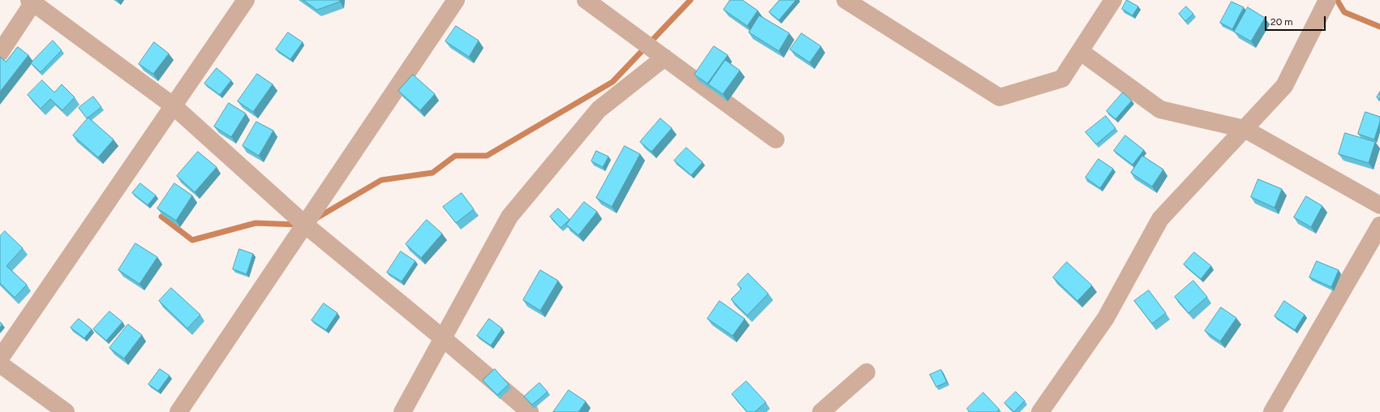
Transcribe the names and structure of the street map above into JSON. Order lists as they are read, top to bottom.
{
  "scale_bar": "20 m"
}
